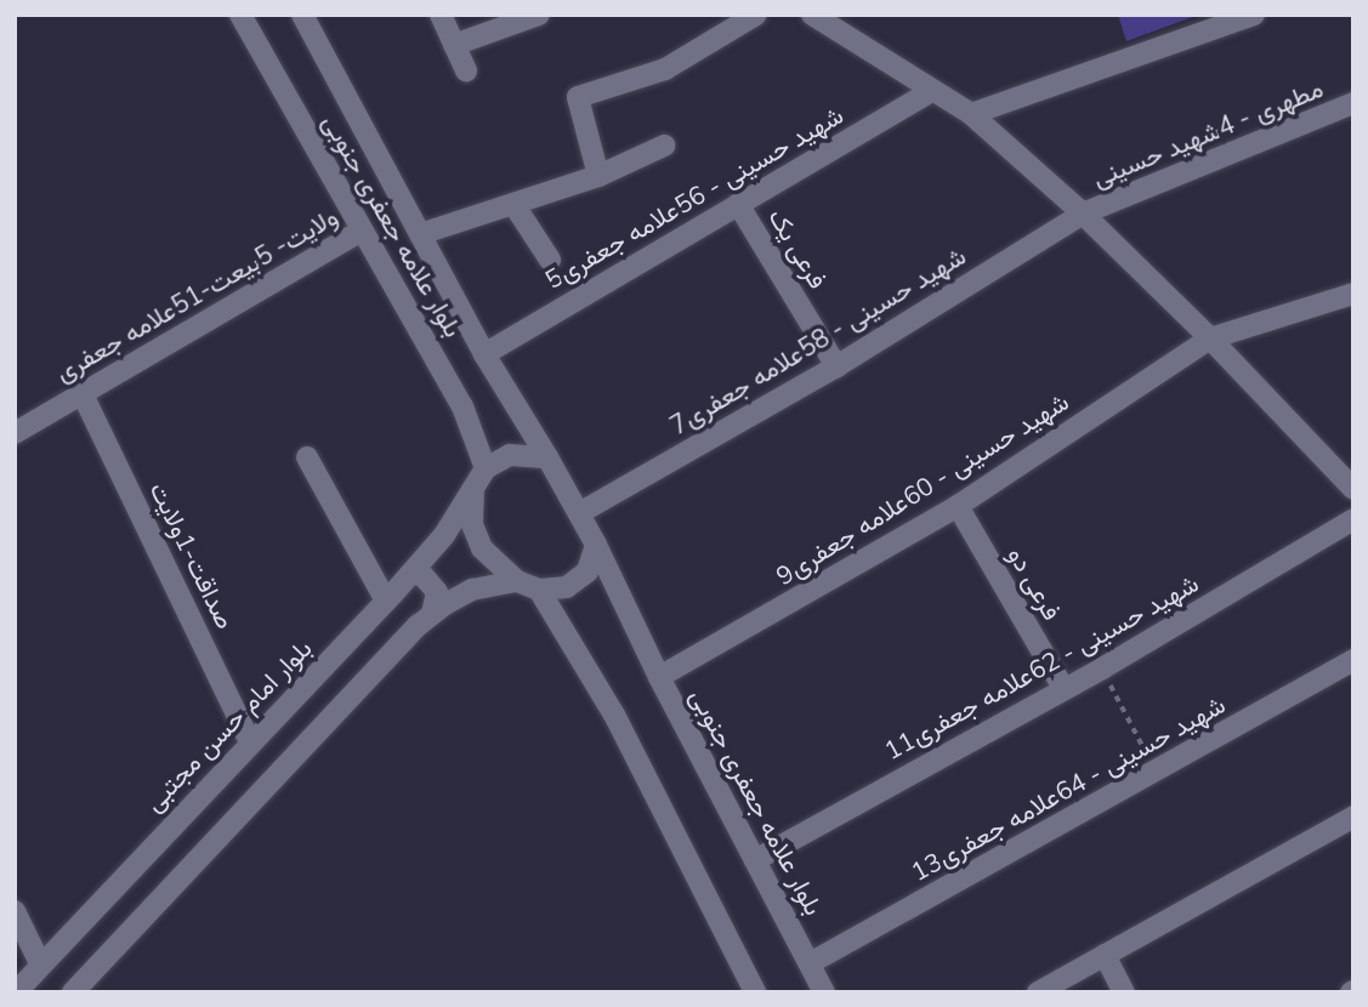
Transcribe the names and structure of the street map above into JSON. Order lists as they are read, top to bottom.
{
  "streets": {
    "street": [
      "مطهری - 4شهید حسینی",
      "5شهید حسینی - 56علامه جعفری",
      "بلوار علامه جعفری جنوبی",
      "فرعی یک",
      "ولایت- 5بیعت-51علامه جعفری",
      "7شهید حسینی - 58علامه جعفری",
      "9شهید حسینی - 60علامه جعفری",
      "صداقت-1ولایت",
      "فرعی دو",
      "11شهید حسینی - 62علامه جعفری",
      "بلوار امام حسن مجتبی",
      "13شهید حسینی - 64علامه جعفری"
    ]
  },
  "crossings": [
    ["مطهری - 4شهید حسینی", "7شهید حسینی - 58علامه جعفری"],
    ["5شهید حسینی - 56علامه جعفری", "بلوار علامه جعفری جنوبی"],
    ["5شهید حسینی - 56علامه جعفری", "فرعی یک"],
    ["بلوار علامه جعفری جنوبی", "ولایت- 5بیعت-51علامه جعفری"],
    ["بلوار علامه جعفری جنوبی", "7شهید حسینی - 58علامه جعفری"],
    ["بلوار علامه جعفری جنوبی", "9شهید حسینی - 60علامه جعفری"],
    ["بلوار علامه جعفری جنوبی", "11شهید حسینی - 62علامه جعفری"],
    ["بلوار علامه جعفری جنوبی", "بلوار امام حسن مجتبی"],
    ["بلوار علامه جعفری جنوبی", "13شهید حسینی - 64علامه جعفری"],
    ["فرعی یک", "7شهید حسینی - 58علامه جعفری"],
    ["ولایت- 5بیعت-51علامه جعفری", "صداقت-1ولایت"],
    ["7شهید حسینی - 58علامه جعفری", "بلوار امام حسن مجتبی"],
    ["9شهید حسینی - 60علامه جعفری", "فرعی دو"],
    ["صداقت-1ولایت", "بلوار امام حسن مجتبی"],
    ["فرعی دو", "11شهید حسینی - 62علامه جعفری"]
  ]
}
